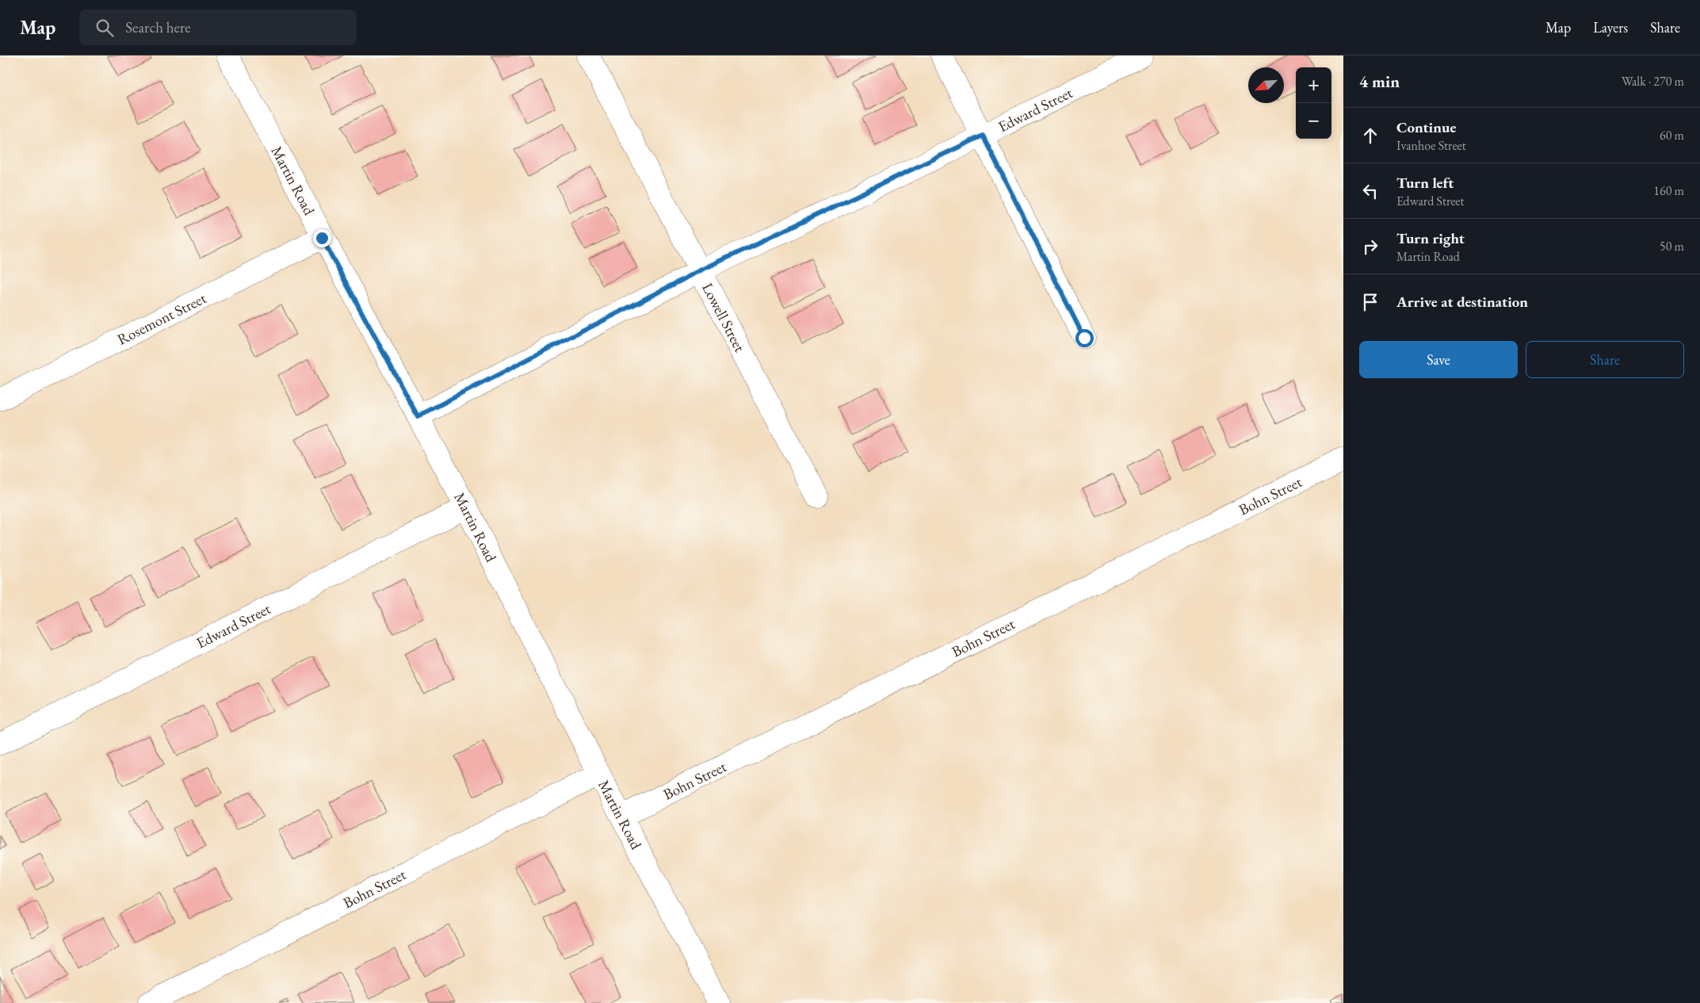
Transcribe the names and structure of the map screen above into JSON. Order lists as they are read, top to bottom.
{
  "streets": {
    "street": [
      "Edward Street",
      "Martin Road",
      "Lowell Street",
      "Rosemont Street",
      "Bohn Street"
    ]
  },
  "crossings": [
    ["Edward Street", "Martin Road"],
    ["Edward Street", "Lowell Street"],
    ["Martin Road", "Rosemont Street"],
    ["Martin Road", "Bohn Street"]
  ],
  "north": "bottom left",
  "page": {
    "header": "Map",
    "search": "Search here",
    "nav": ["Map", "Layers", "Share"],
    "heading": ["4 min", "Walk · 270 m"],
    "map_buttons": ["+", "−"],
    "list": [
      ["Continue", "Ivanhoe Street", "60 m"],
      ["Turn left", "Edward Street", "160 m"],
      ["Turn right", "Martin Road", "50 m"],
      "Arrive at destination"
    ],
    "buttons": ["Save", "Share"]
  }
}
